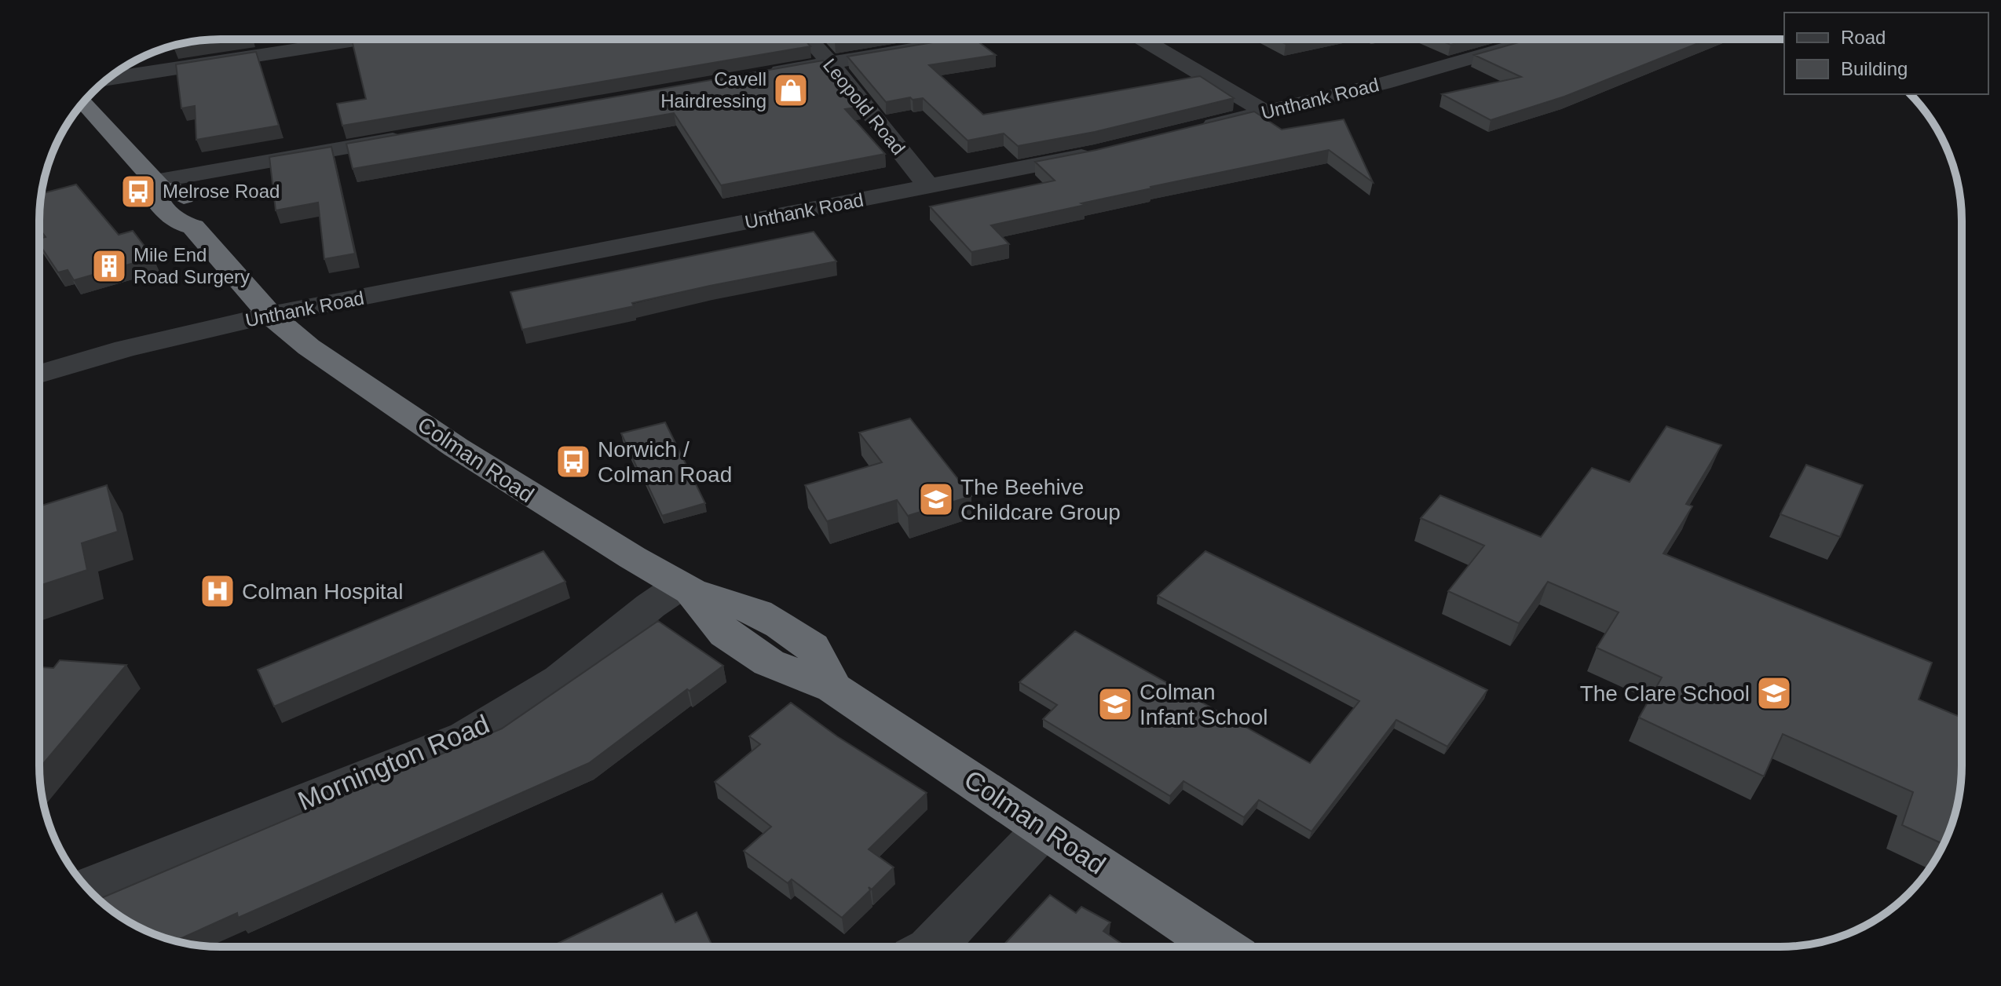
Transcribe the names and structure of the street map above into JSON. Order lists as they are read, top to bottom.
{
  "streets": {
    "highway": ["Colman Road"],
    "street": ["Unthank Road", "Leopold Road", "Mornington Road"]
  },
  "crossings": [
    ["Unthank Road", "Leopold Road"],
    ["Unthank Road", "Colman Road"],
    ["Colman Road", "Mornington Road"]
  ],
  "places": {
    "shop": ["Cavell Hairdressing"],
    "bus stop": ["Melrose Road", "Norwich / Colman Road"],
    "building": ["Mile End Road Surgery"],
    "school or university": ["The Beehive Childcare Group", "The Clare School", "Colman Infant School"],
    "hospital": ["Colman Hospital"]
  },
  "legend": ["Road", "Building"]
}
